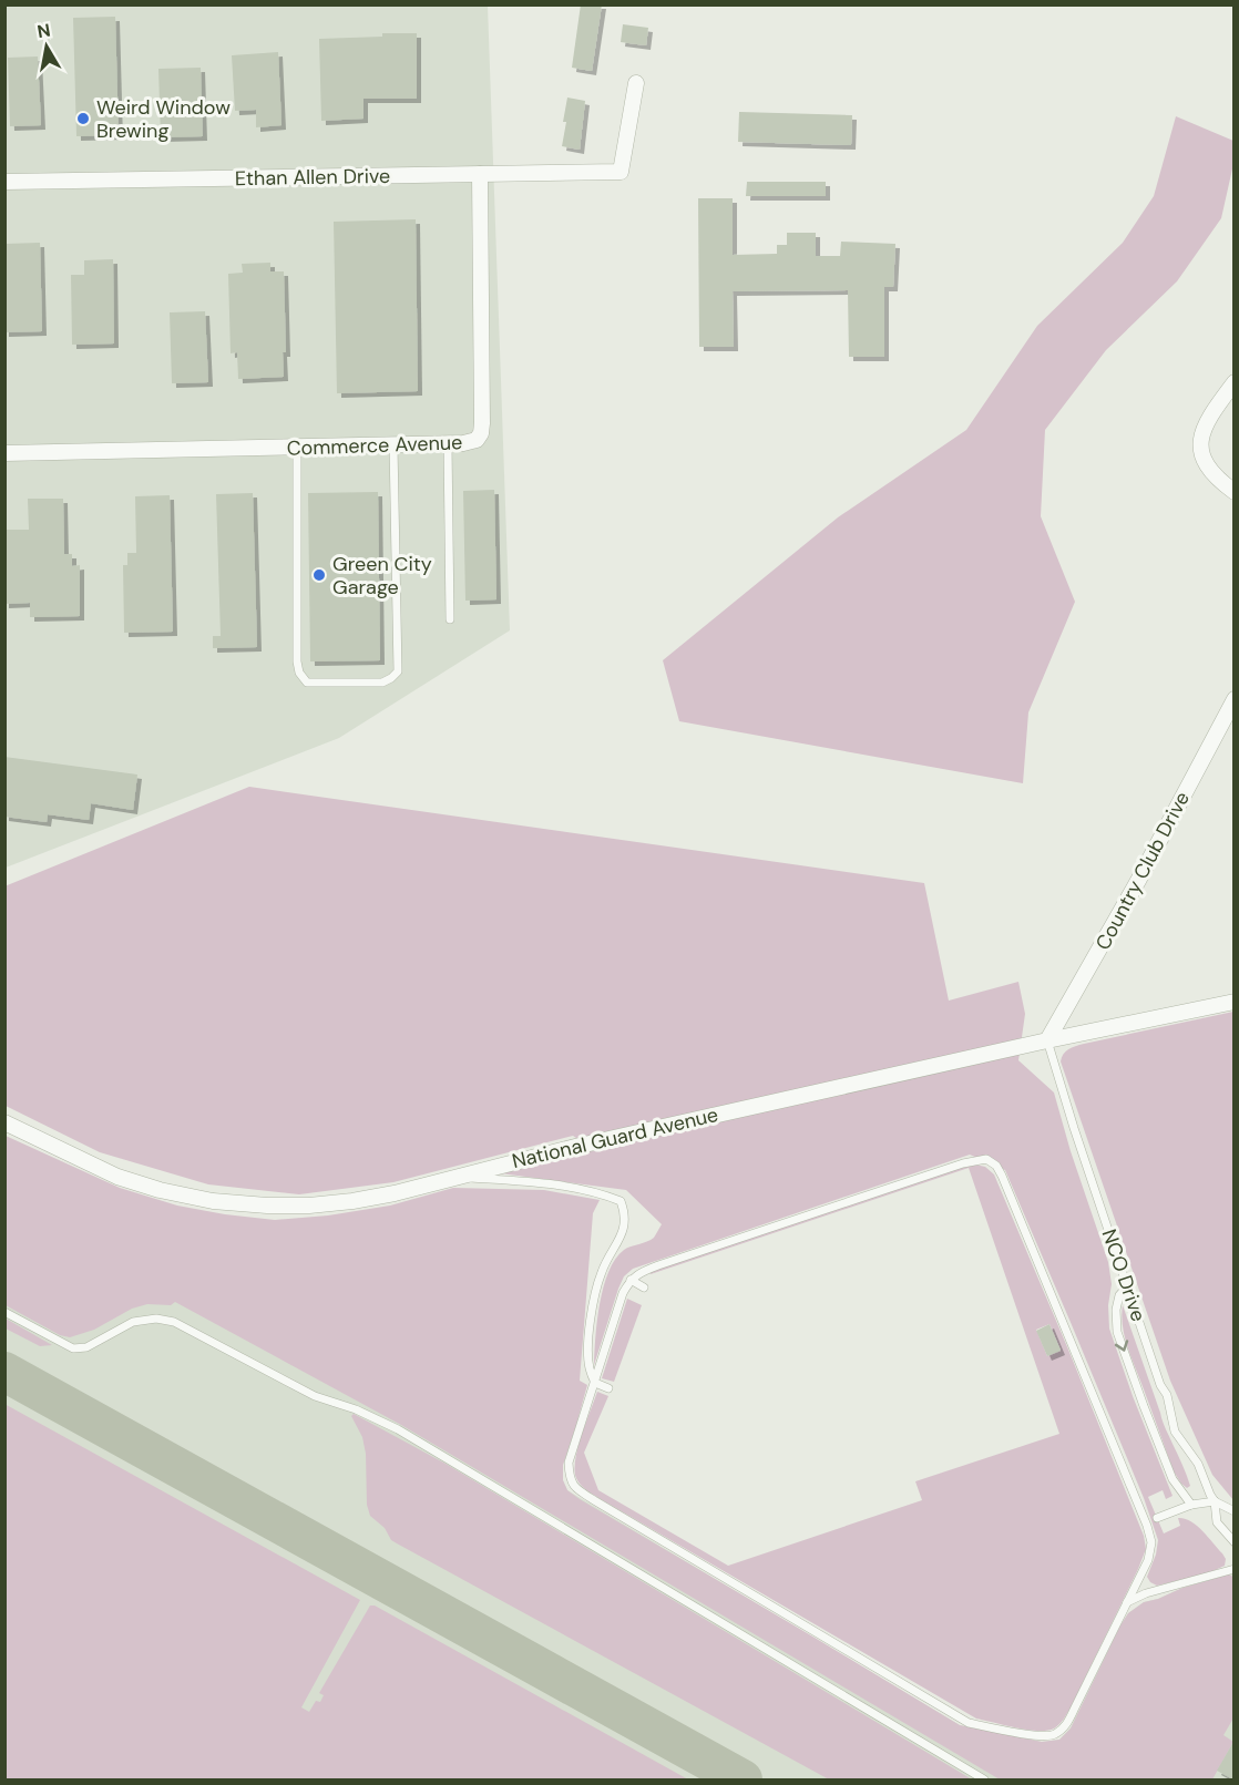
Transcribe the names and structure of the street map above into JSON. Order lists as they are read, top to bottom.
{
  "streets": {
    "street": [
      "Ethan Allen Drive",
      "Commerce Avenue",
      "Country Club Drive",
      "National Guard Avenue"
    ],
    "lane": ["NCO Drive"]
  },
  "crossings": [
    ["Ethan Allen Drive", "Commerce Avenue"],
    ["Country Club Drive", "National Guard Avenue"],
    ["Country Club Drive", "NCO Drive"],
    ["National Guard Avenue", "NCO Drive"]
  ],
  "places": ["Weird Window Brewing", "Green City Garage"],
  "north": "top"
}
